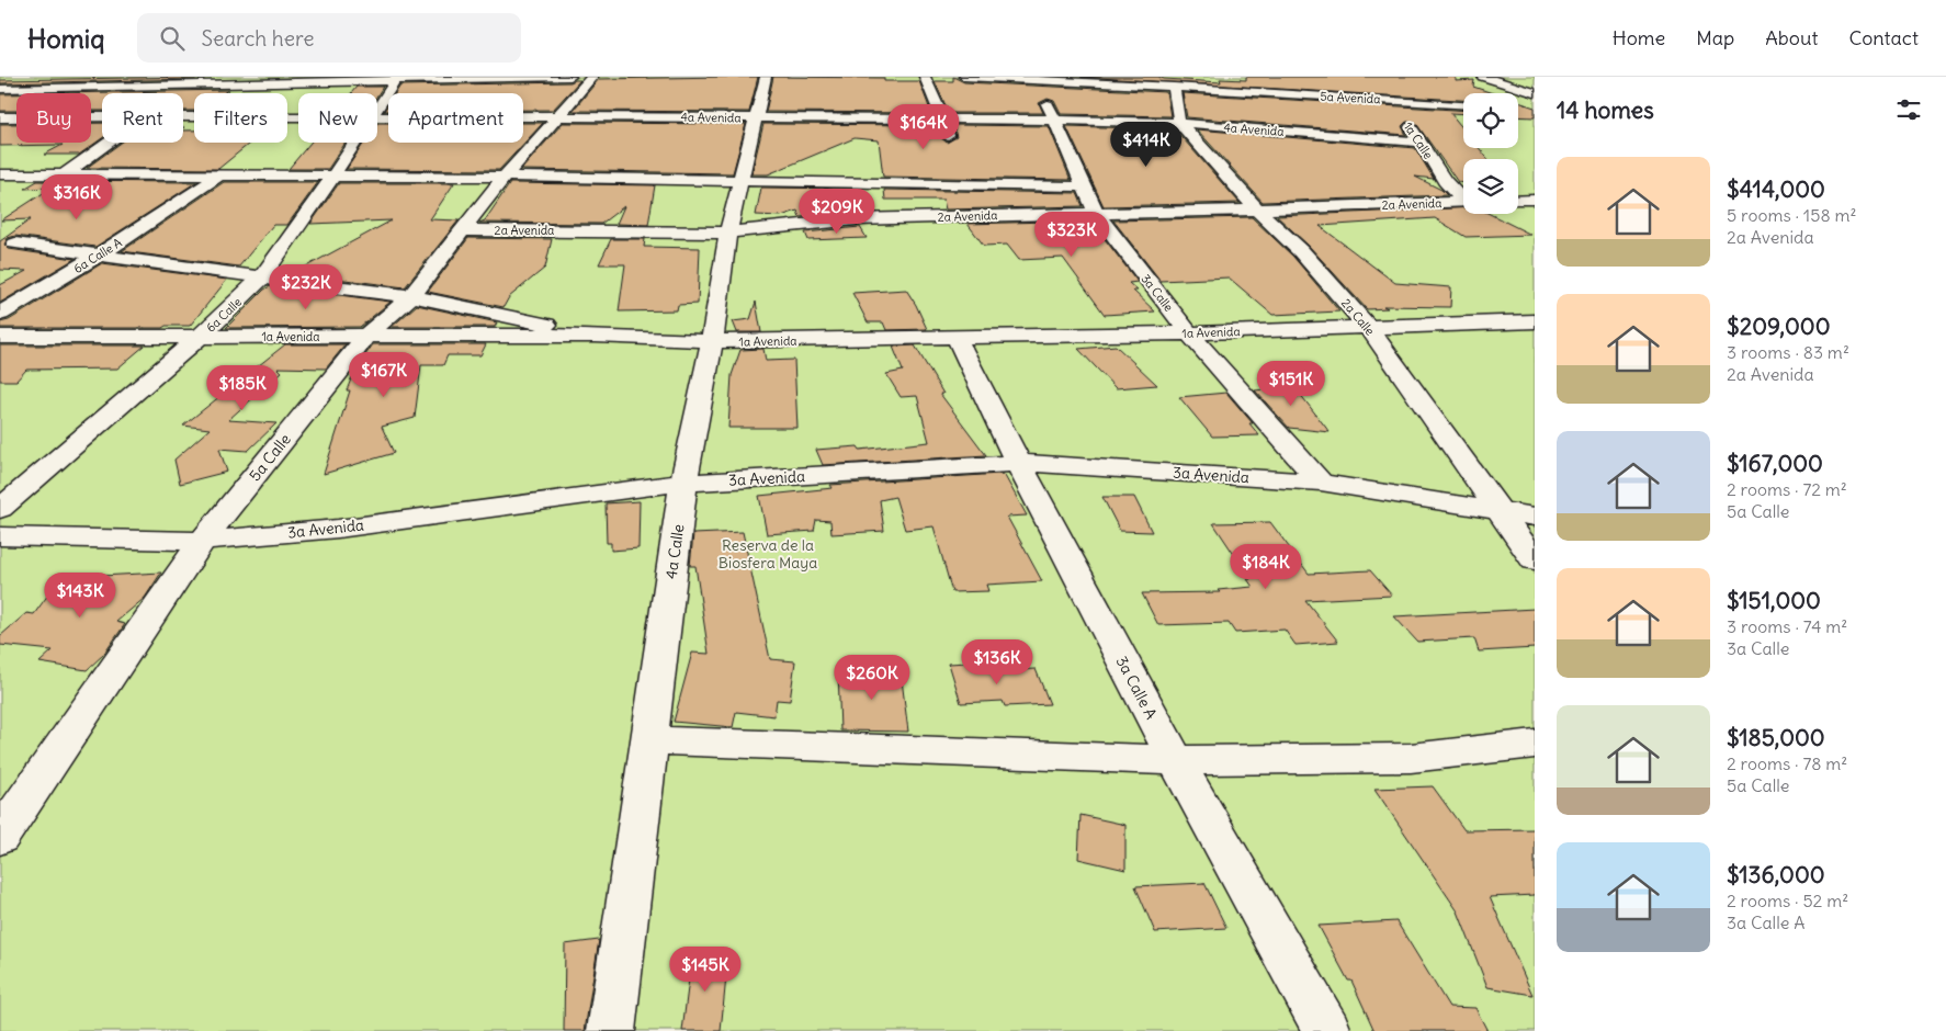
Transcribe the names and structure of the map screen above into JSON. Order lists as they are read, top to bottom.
{
  "streets": {
    "street": [
      "5a Avenida",
      "4a Avenida",
      "1a Calle",
      "2a Avenida",
      "6a Calle A",
      "3a Calle",
      "6a Calle",
      "2a Calle",
      "1a Avenida",
      "5a Calle",
      "3a Avenida",
      "4a Calle",
      "3a Calle A"
    ]
  },
  "crossings": [
    ["5a Avenida", "1a Calle"],
    ["5a Avenida", "3a Calle"],
    ["4a Avenida", "1a Calle"],
    ["4a Avenida", "3a Calle"],
    ["4a Avenida", "2a Calle"],
    ["4a Avenida", "5a Calle"],
    ["4a Avenida", "4a Calle"],
    ["2a Avenida", "3a Calle"],
    ["2a Avenida", "2a Calle"],
    ["2a Avenida", "5a Calle"],
    ["2a Avenida", "4a Calle"],
    ["3a Calle", "1a Avenida"],
    ["3a Calle", "3a Avenida"],
    ["6a Calle", "1a Avenida"],
    ["2a Calle", "1a Avenida"],
    ["2a Calle", "3a Avenida"],
    ["1a Avenida", "5a Calle"],
    ["1a Avenida", "4a Calle"],
    ["1a Avenida", "3a Calle A"],
    ["5a Calle", "3a Avenida"],
    ["3a Avenida", "4a Calle"],
    ["3a Avenida", "3a Calle A"]
  ],
  "parks": ["Reserva de la Biosfera Maya"],
  "page": {
    "header": "Homiq",
    "search": "Search here",
    "nav": [
      "Home",
      "Map",
      "About",
      "Contact"
    ],
    "heading": "14 homes",
    "chip": [
      "Buy",
      "Rent",
      "Filters",
      "New",
      "Apartment"
    ],
    "price": [
      "$164K",
      "$414K",
      "$316K",
      "$209K",
      "$323K",
      "$232K",
      "$167K",
      "$151K",
      "$185K",
      "$184K",
      "$143K",
      "$136K",
      "$260K",
      "$145K"
    ],
    "list": [
      {
        "name": "$414,000",
        "note": "5 rooms · 158 m² · 2a Avenida"
      },
      {
        "name": "$209,000",
        "note": "3 rooms · 83 m² · 2a Avenida"
      },
      {
        "name": "$167,000",
        "note": "2 rooms · 72 m² · 5a Calle"
      },
      {
        "name": "$151,000",
        "note": "3 rooms · 74 m² · 3a Calle"
      },
      {
        "name": "$185,000",
        "note": "2 rooms · 78 m² · 5a Calle"
      },
      {
        "name": "$136,000",
        "note": "2 rooms · 52 m² · 3a Calle A"
      }
    ]
  }
}
